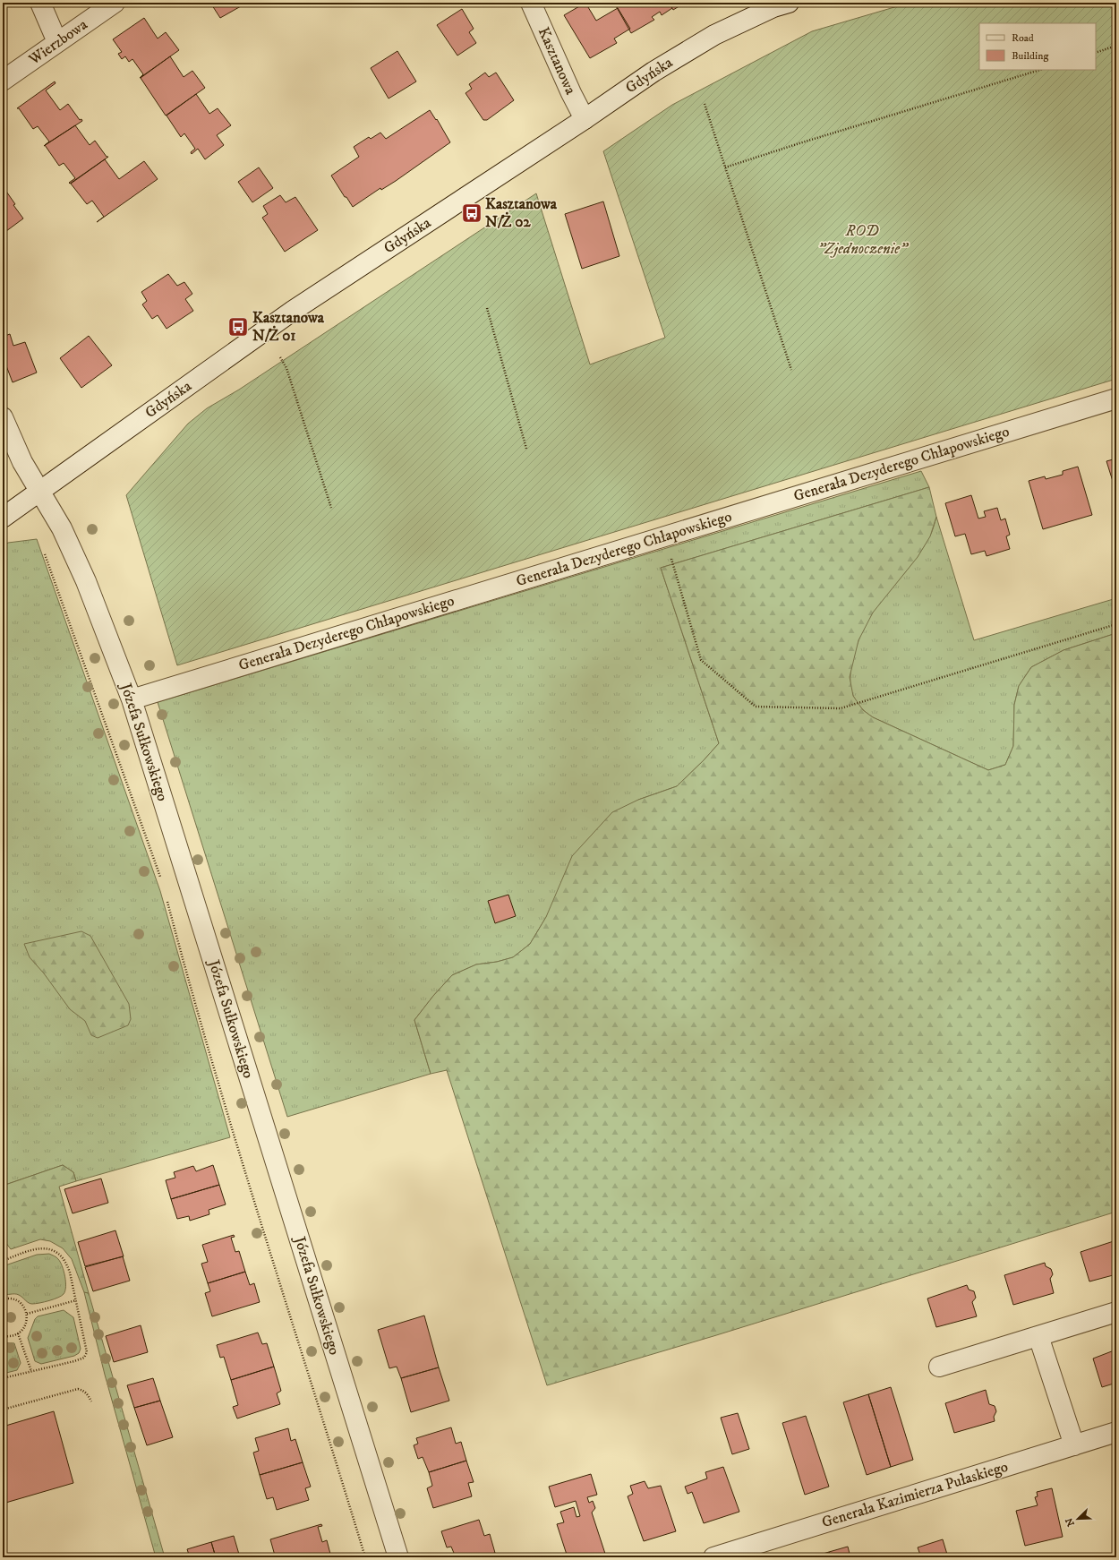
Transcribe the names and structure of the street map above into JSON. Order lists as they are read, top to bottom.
{
  "streets": {
    "street": [
      "Wierzbowa",
      "Kasztanowa",
      "Gdyńska",
      "Generała Dezyderego Chłapowskiego",
      "Józefa Sułkowskiego",
      "Generała Kazimierza Pułaskiego"
    ]
  },
  "crossings": [
    ["Kasztanowa", "Gdyńska"],
    ["Gdyńska", "Józefa Sułkowskiego"],
    ["Generała Dezyderego Chłapowskiego", "Józefa Sułkowskiego"]
  ],
  "parks": ["ROD \"Zjednoczenie\""],
  "places": {
    "bus stop": ["Kasztanowa N/Ż 02", "Kasztanowa N/Ż 01"]
  },
  "legend": ["Road", "Building"],
  "north": "bottom left"
}
